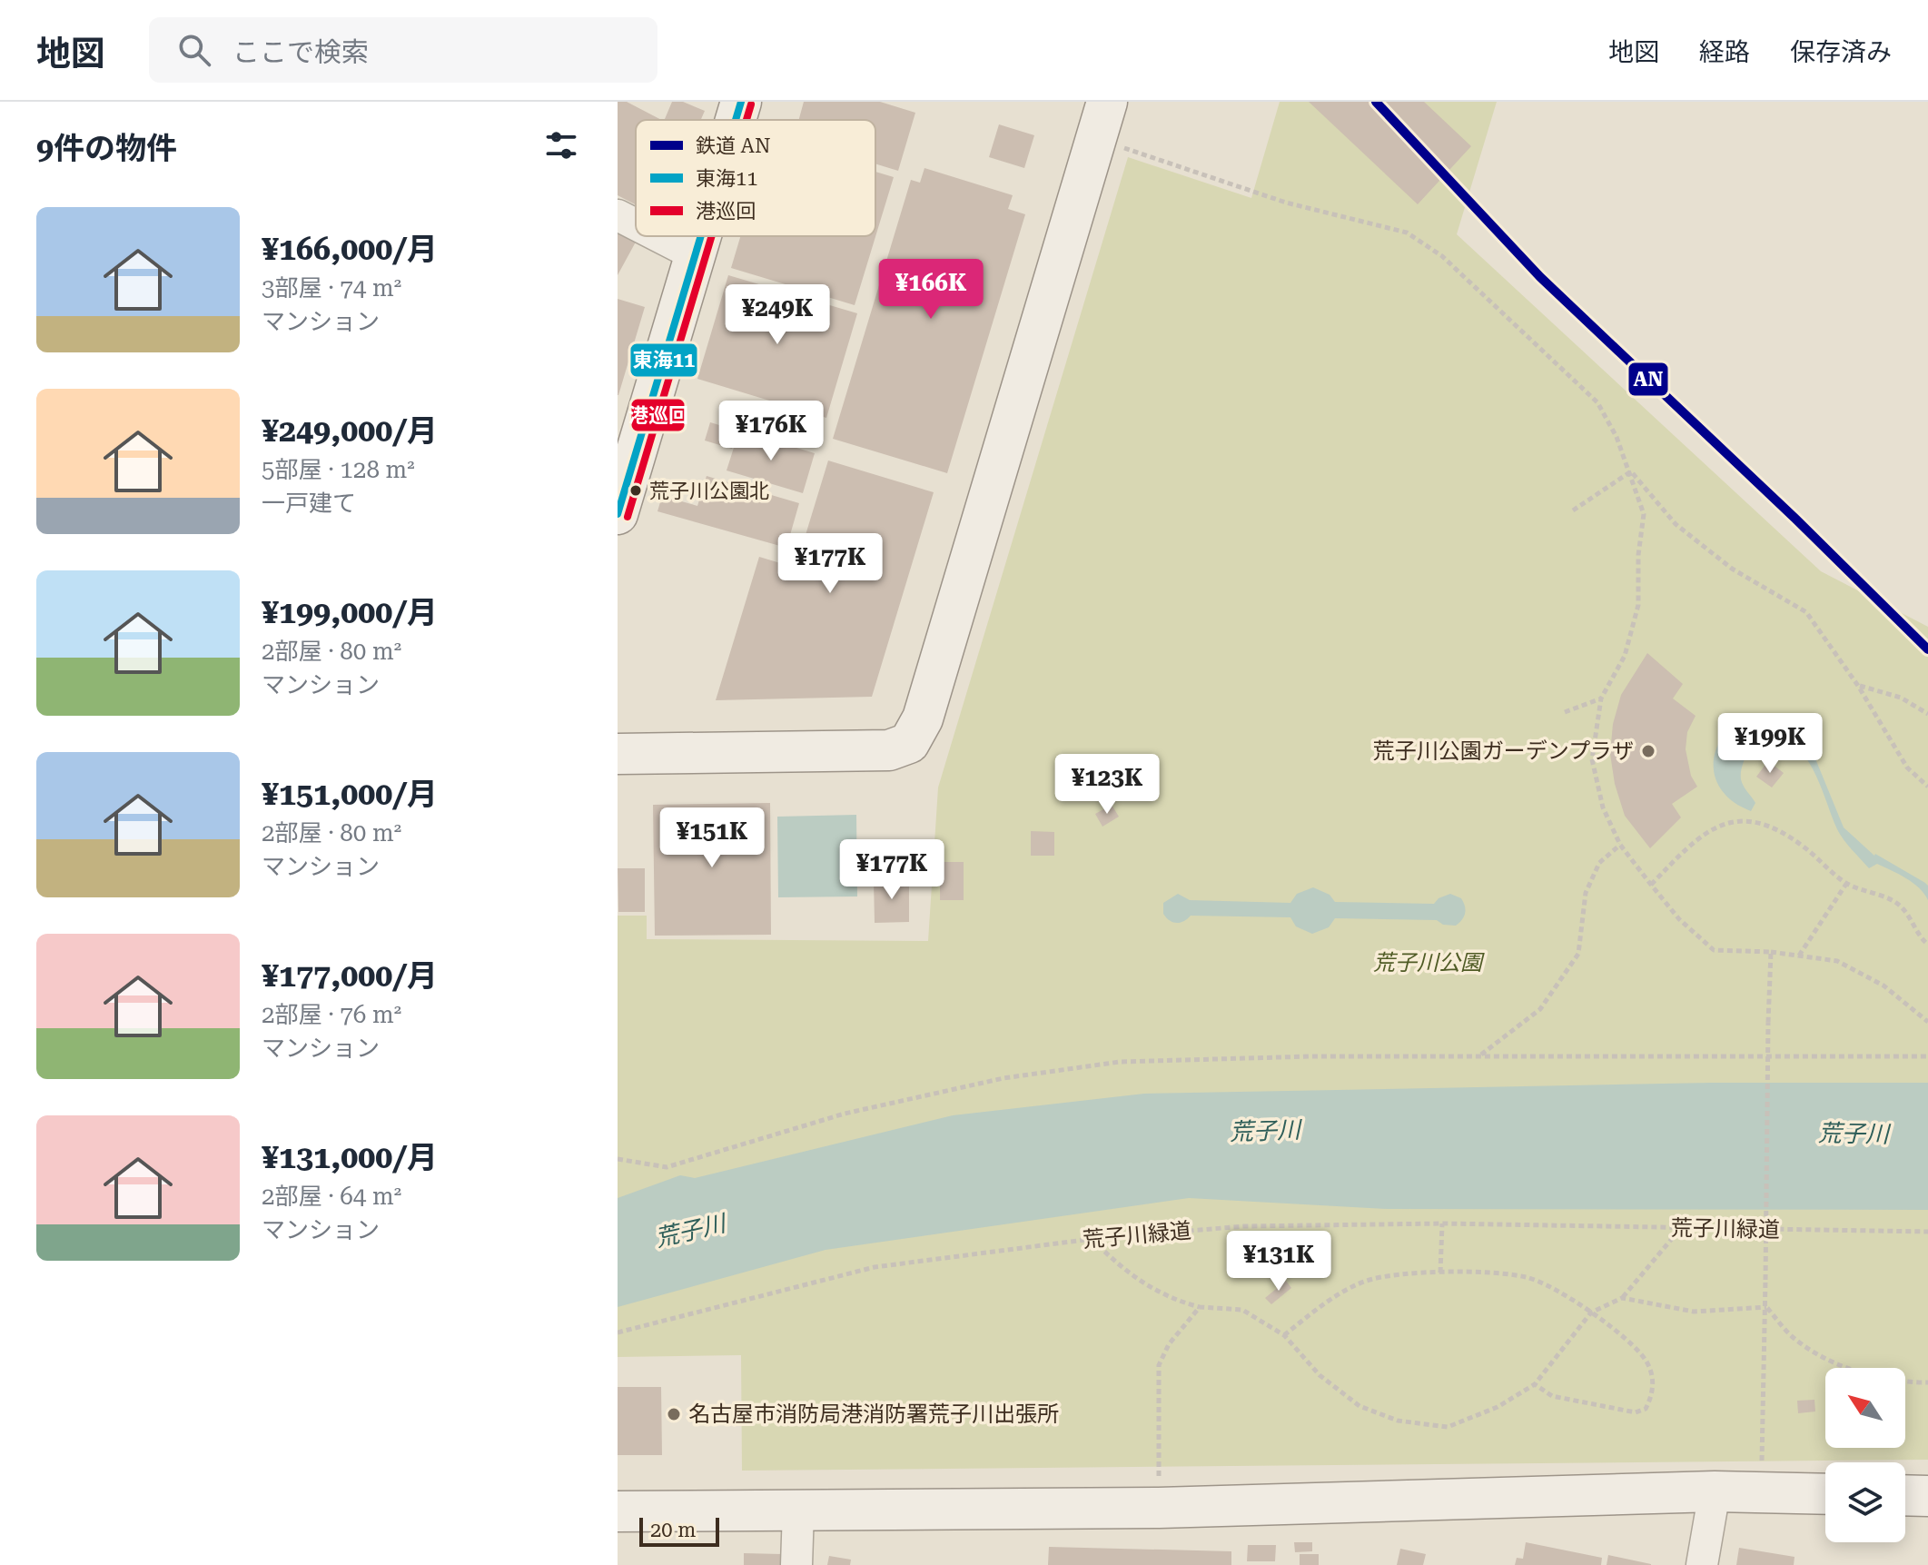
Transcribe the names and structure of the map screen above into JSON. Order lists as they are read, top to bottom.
{
  "streets": {
    "path": ["荒子川緑道"]
  },
  "water": ["荒子川"],
  "parks": ["荒子川公園"],
  "places": ["荒子川公園北", "荒子川公園ガーデンプラザ", "名古屋市消防局港消防署荒子川出張所"],
  "lines": ["rail line AN", "transit line 東海11", "transit line 港巡回"],
  "legend": ["鉄道 AN", "東海11", "港巡回"],
  "scale_bar": "20 m",
  "north": "top left",
  "page": {
    "header": "地図",
    "search": "ここで検索",
    "nav": ["地図", "経路", "保存済み"],
    "heading": "9件の物件",
    "list": [
      {
        "name": "¥166,000/月",
        "note": "3部屋 · 74 m² · マンション"
      },
      {
        "name": "¥249,000/月",
        "note": "5部屋 · 128 m² · 一戸建て"
      },
      {
        "name": "¥199,000/月",
        "note": "2部屋 · 80 m² · マンション"
      },
      {
        "name": "¥151,000/月",
        "note": "2部屋 · 80 m² · マンション"
      },
      {
        "name": "¥177,000/月",
        "note": "2部屋 · 76 m² · マンション"
      },
      {
        "name": "¥131,000/月",
        "note": "2部屋 · 64 m² · マンション"
      }
    ],
    "price": [
      "¥166K",
      "¥249K",
      "¥176K",
      "¥177K",
      "¥199K",
      "¥123K",
      "¥151K",
      "¥177K",
      "¥131K"
    ],
    "scale": "20 m"
  }
}
